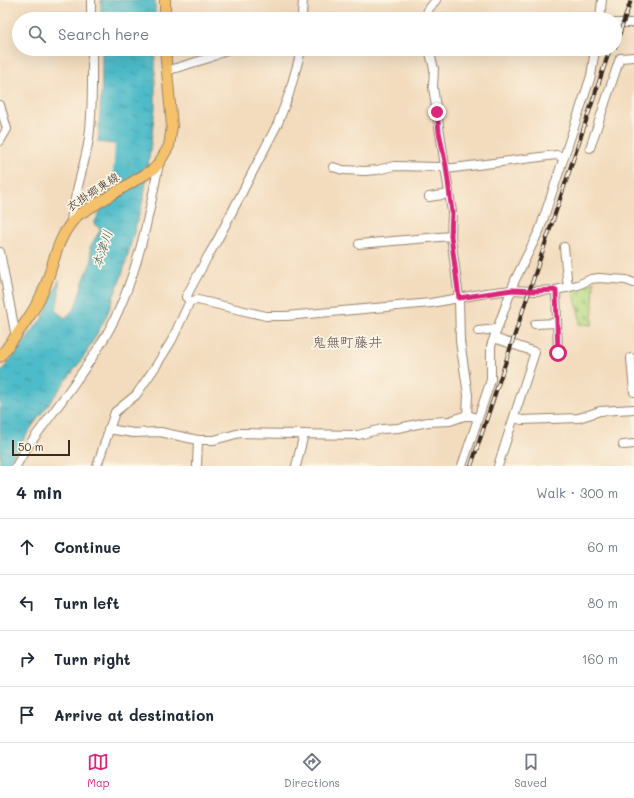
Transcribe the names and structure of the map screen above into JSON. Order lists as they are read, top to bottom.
{
  "streets": {
    "main road": ["衣掛郷東線"]
  },
  "districts": ["鬼無町藤井"],
  "water": ["本津川"],
  "scale_bar": "50 m",
  "page": {
    "search": "Search here",
    "scale": "50 m",
    "heading": ["4 min", "Walk · 300 m"],
    "list": [
      ["Continue", "60 m"],
      ["Turn left", "80 m"],
      ["Turn right", "160 m"],
      "Arrive at destination"
    ],
    "nav": ["Map", "Directions", "Saved"]
  }
}
